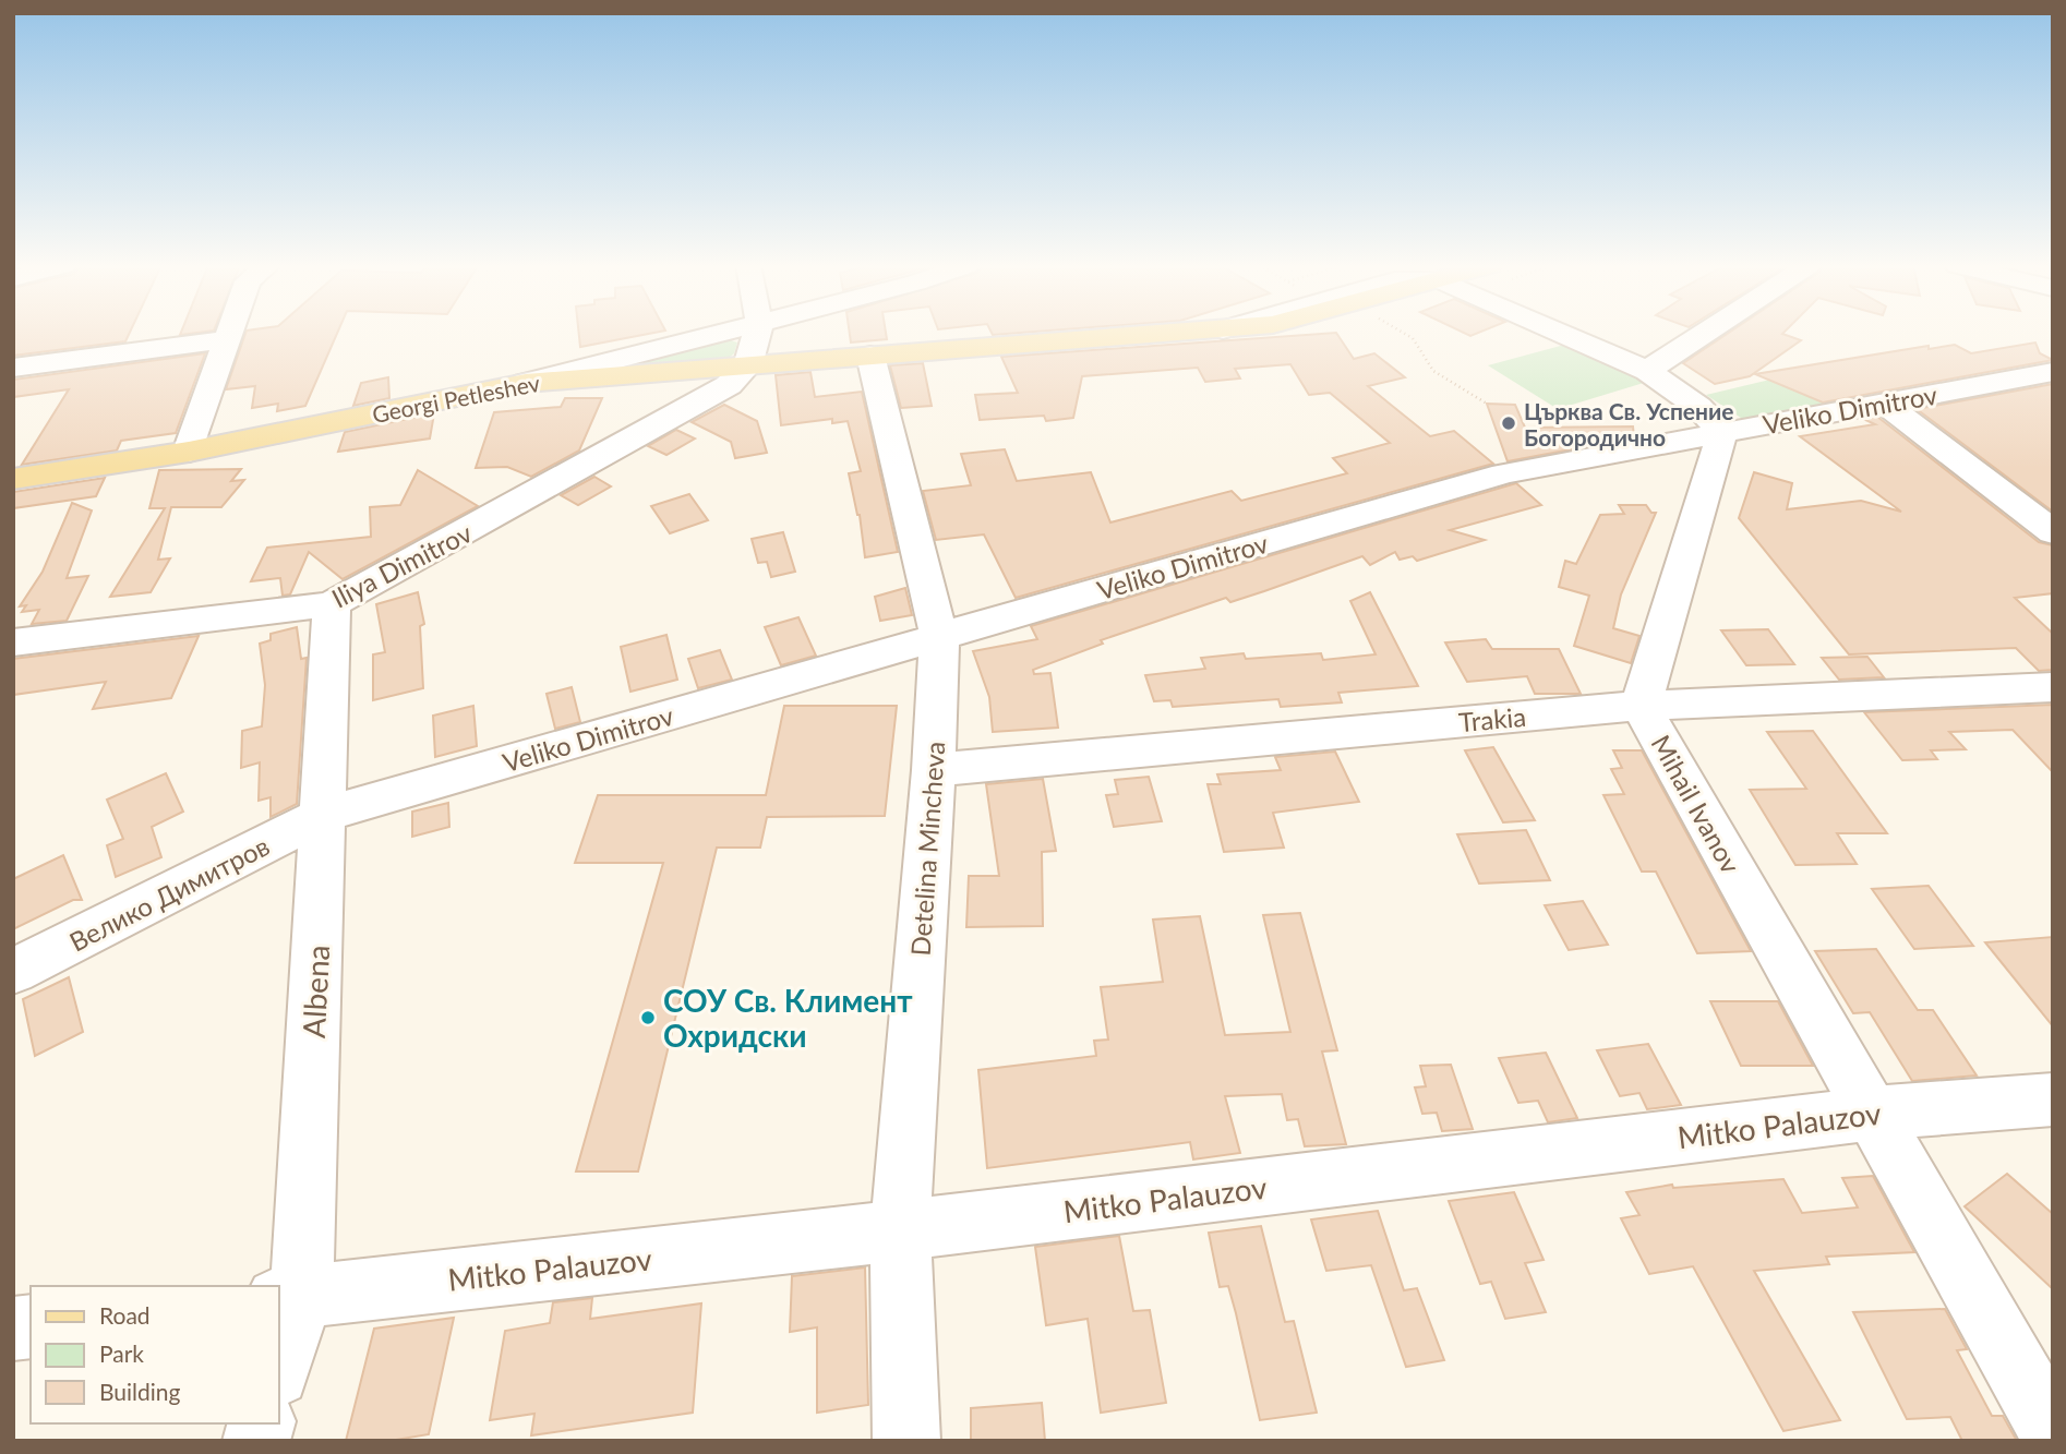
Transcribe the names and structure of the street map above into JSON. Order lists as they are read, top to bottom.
{
  "streets": {
    "main road": ["Georgi Petleshev"],
    "street": [
      "Veliko Dimitrov",
      "Iliya Dimitrov",
      "Trakia",
      "Mihail Ivanov",
      "Detelina Mincheva",
      "Велико Димитров",
      "Albena",
      "Mitko Palauzov"
    ]
  },
  "crossings": [
    ["Georgi Petleshev", "Iliya Dimitrov"],
    ["Georgi Petleshev", "Detelina Mincheva"],
    ["Veliko Dimitrov", "Mihail Ivanov"],
    ["Veliko Dimitrov", "Detelina Mincheva"],
    ["Veliko Dimitrov", "Велико Димитров"],
    ["Veliko Dimitrov", "Albena"],
    ["Iliya Dimitrov", "Albena"],
    ["Trakia", "Mihail Ivanov"],
    ["Trakia", "Detelina Mincheva"],
    ["Mihail Ivanov", "Mitko Palauzov"],
    ["Detelina Mincheva", "Mitko Palauzov"],
    ["Велико Димитров", "Albena"],
    ["Albena", "Mitko Palauzov"]
  ],
  "places": ["Църква Св. Успение Богородично", "СОУ Св. Климент Охридски"],
  "legend": ["Road", "Park", "Building"]
}
